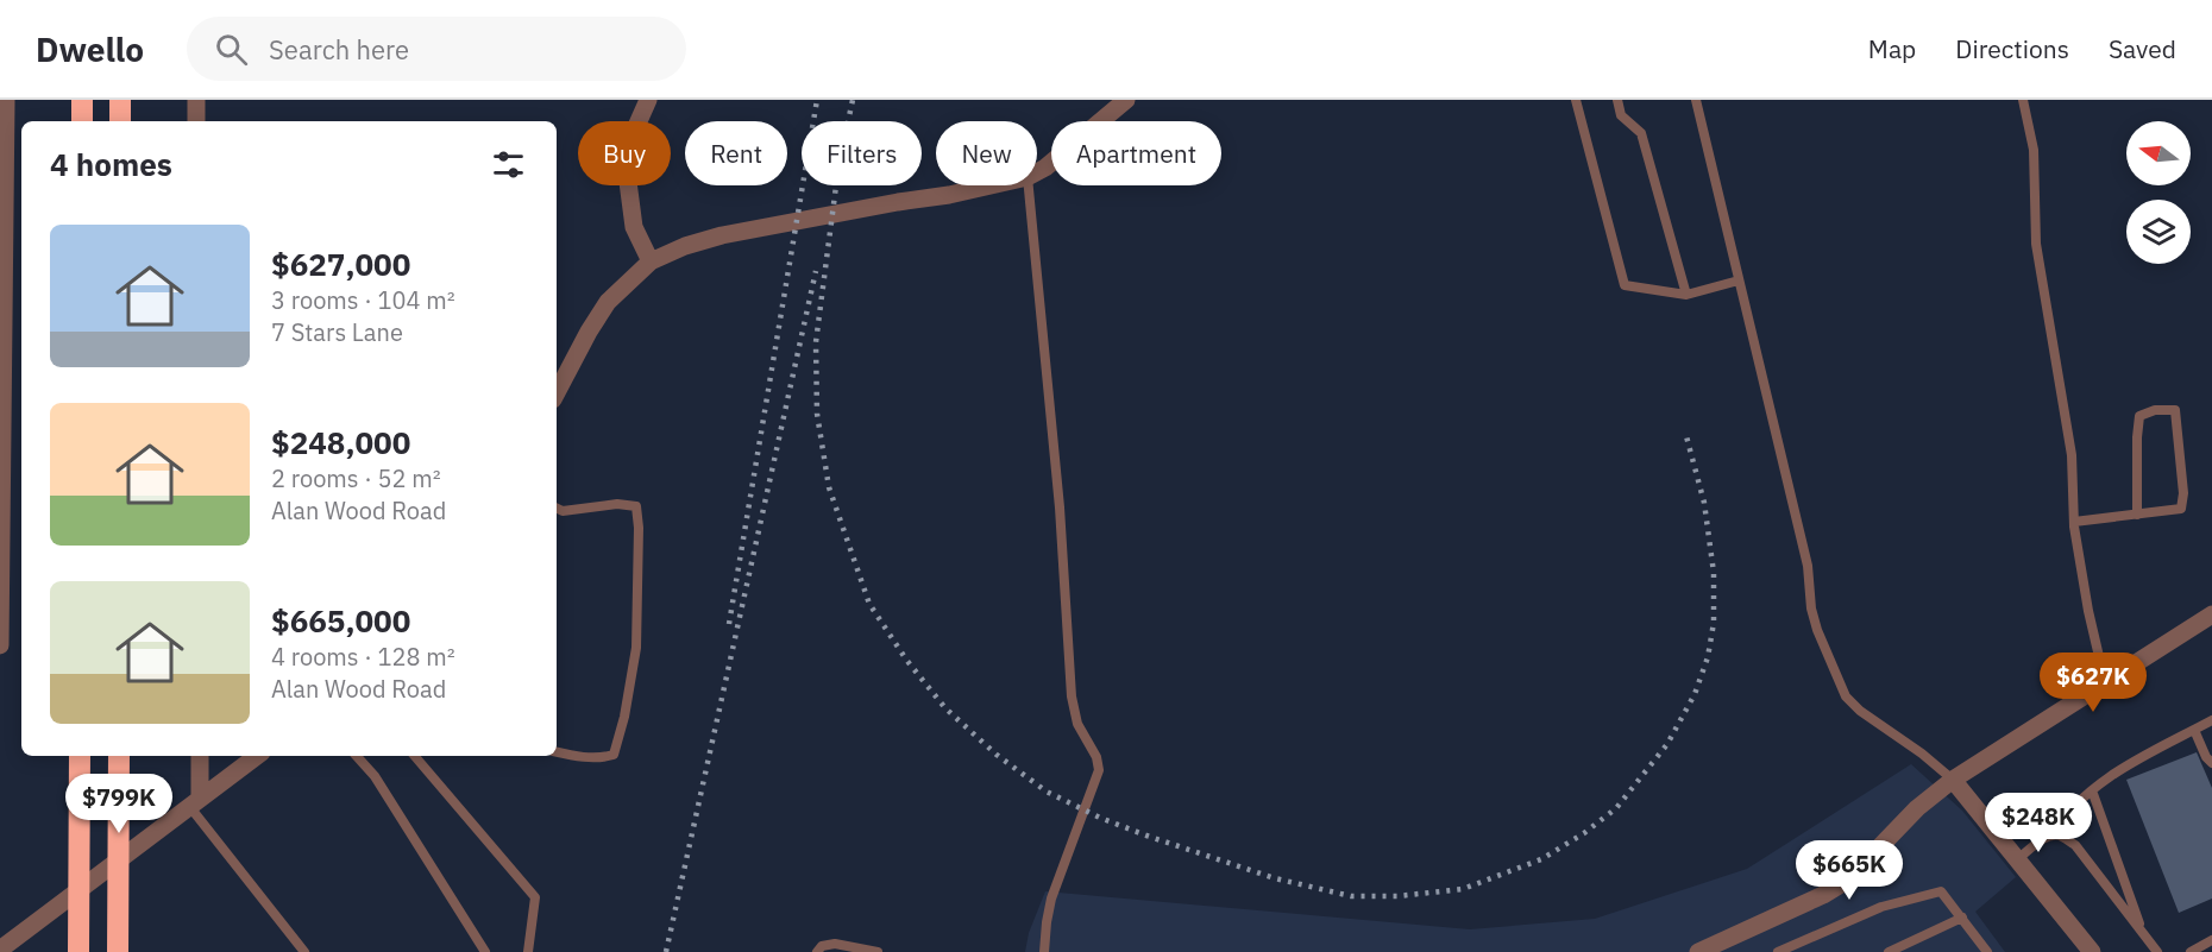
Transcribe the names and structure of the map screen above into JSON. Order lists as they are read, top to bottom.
{
  "north": "left",
  "page": {
    "header": "Dwello",
    "search": "Search here",
    "nav": ["Map", "Directions", "Saved"],
    "chip": [
      "Buy",
      "Rent",
      "Filters",
      "New",
      "Apartment"
    ],
    "heading": "4 homes",
    "list": [
      {
        "name": "$627,000",
        "note": "3 rooms · 104 m² · 7 Stars Lane"
      },
      {
        "name": "$248,000",
        "note": "2 rooms · 52 m² · Alan Wood Road"
      },
      {
        "name": "$665,000",
        "note": "4 rooms · 128 m² · Alan Wood Road"
      }
    ],
    "price": [
      "$627K",
      "$799K",
      "$248K",
      "$665K"
    ]
  }
}
